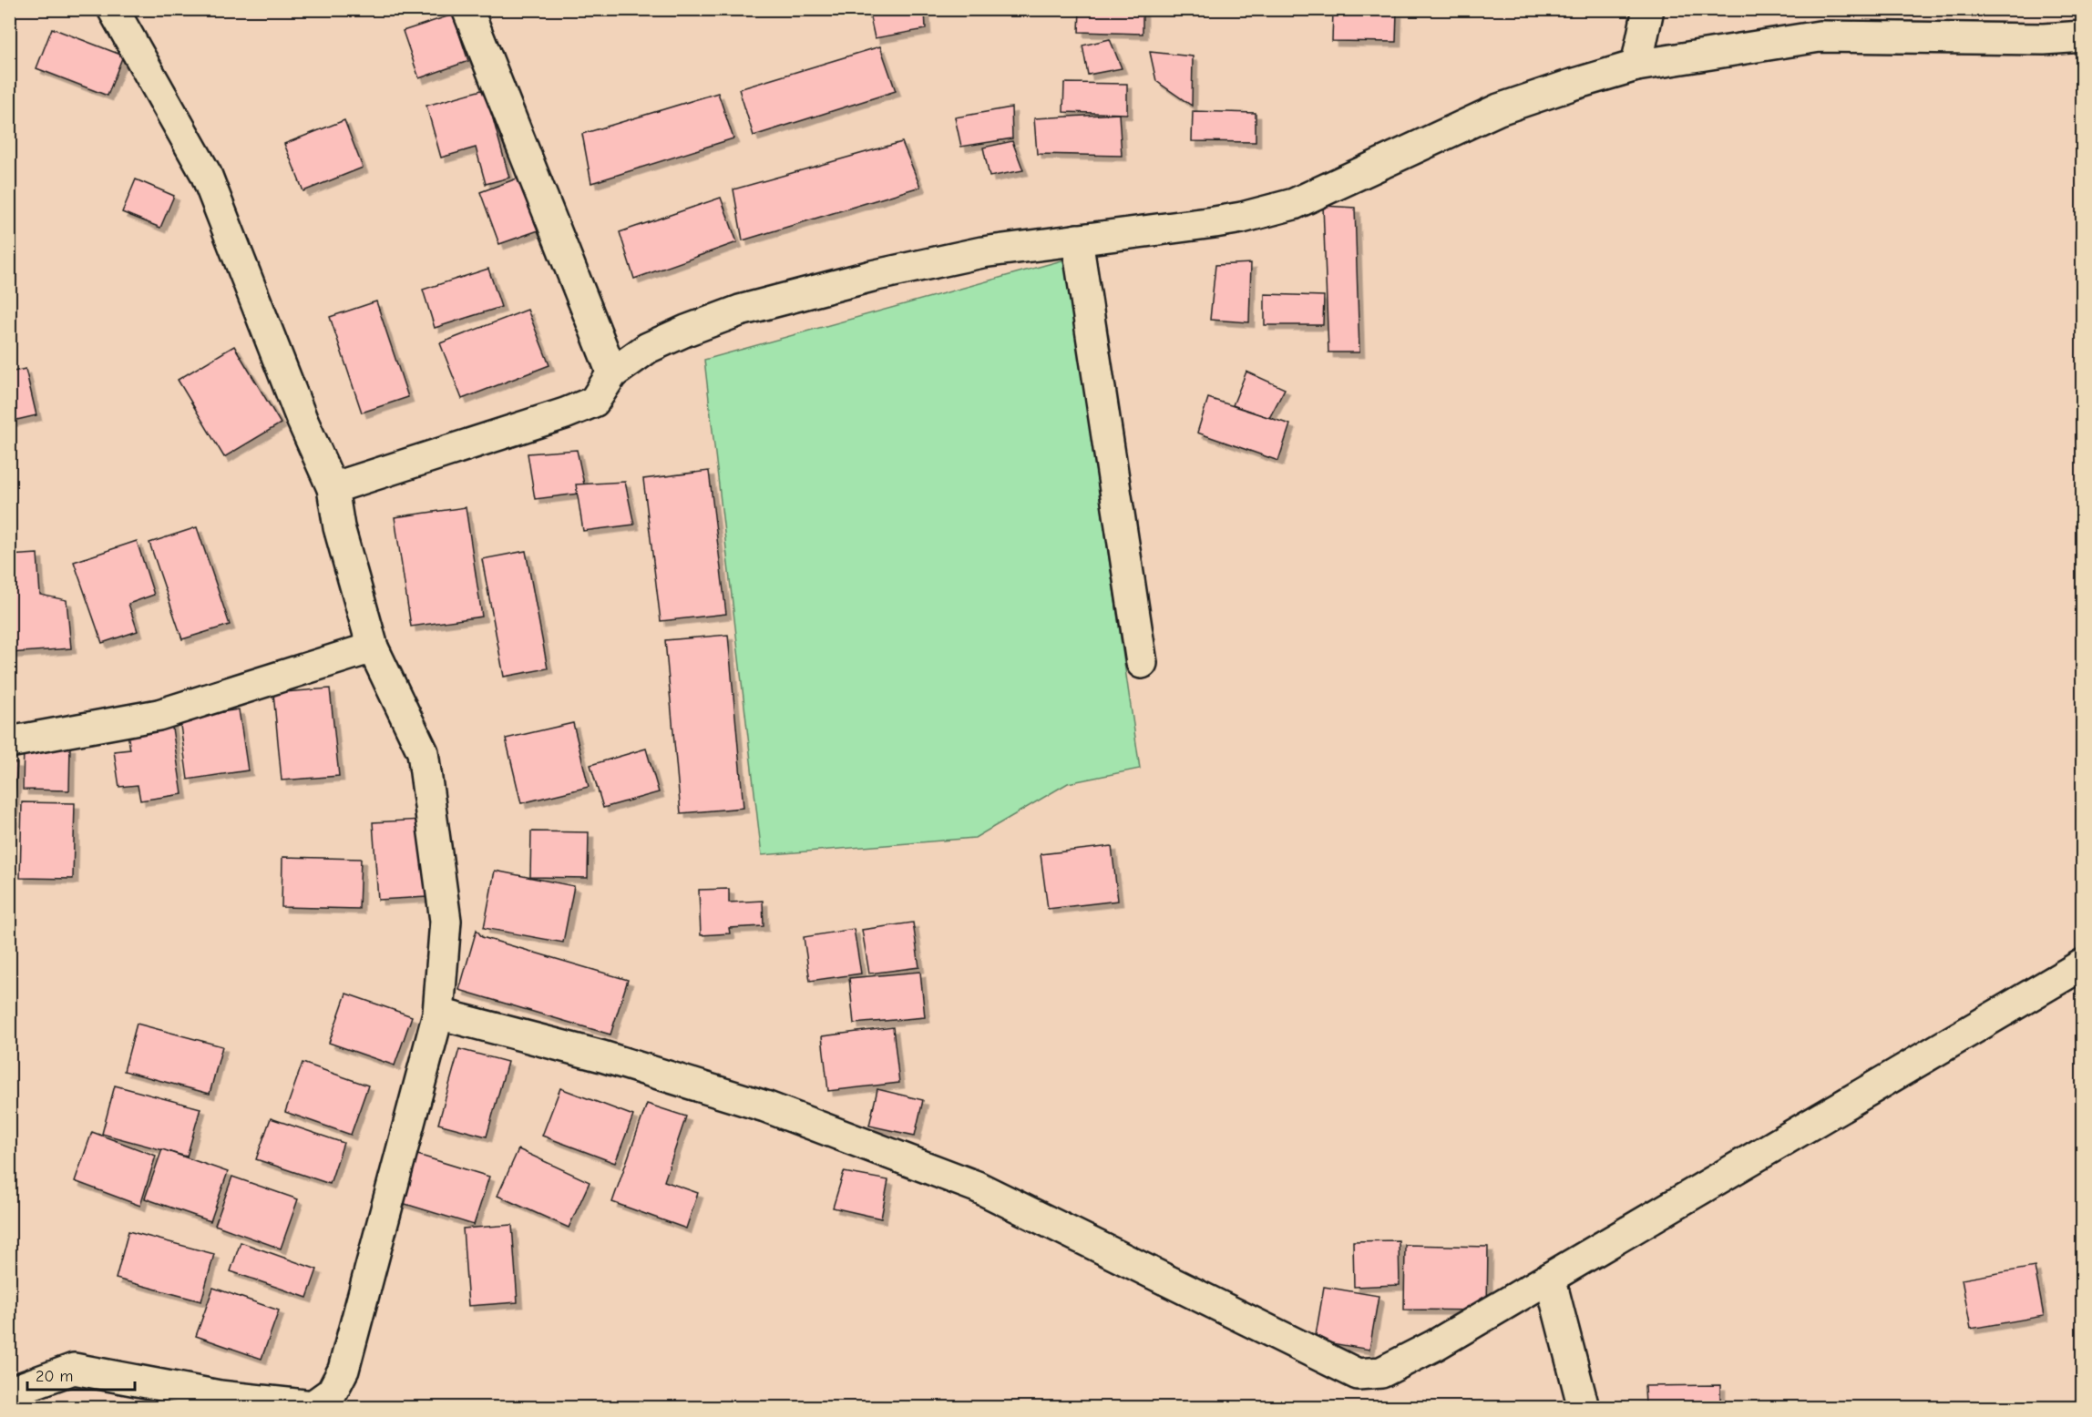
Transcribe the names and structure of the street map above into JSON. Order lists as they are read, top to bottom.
{
  "scale_bar": "20 m"
}
